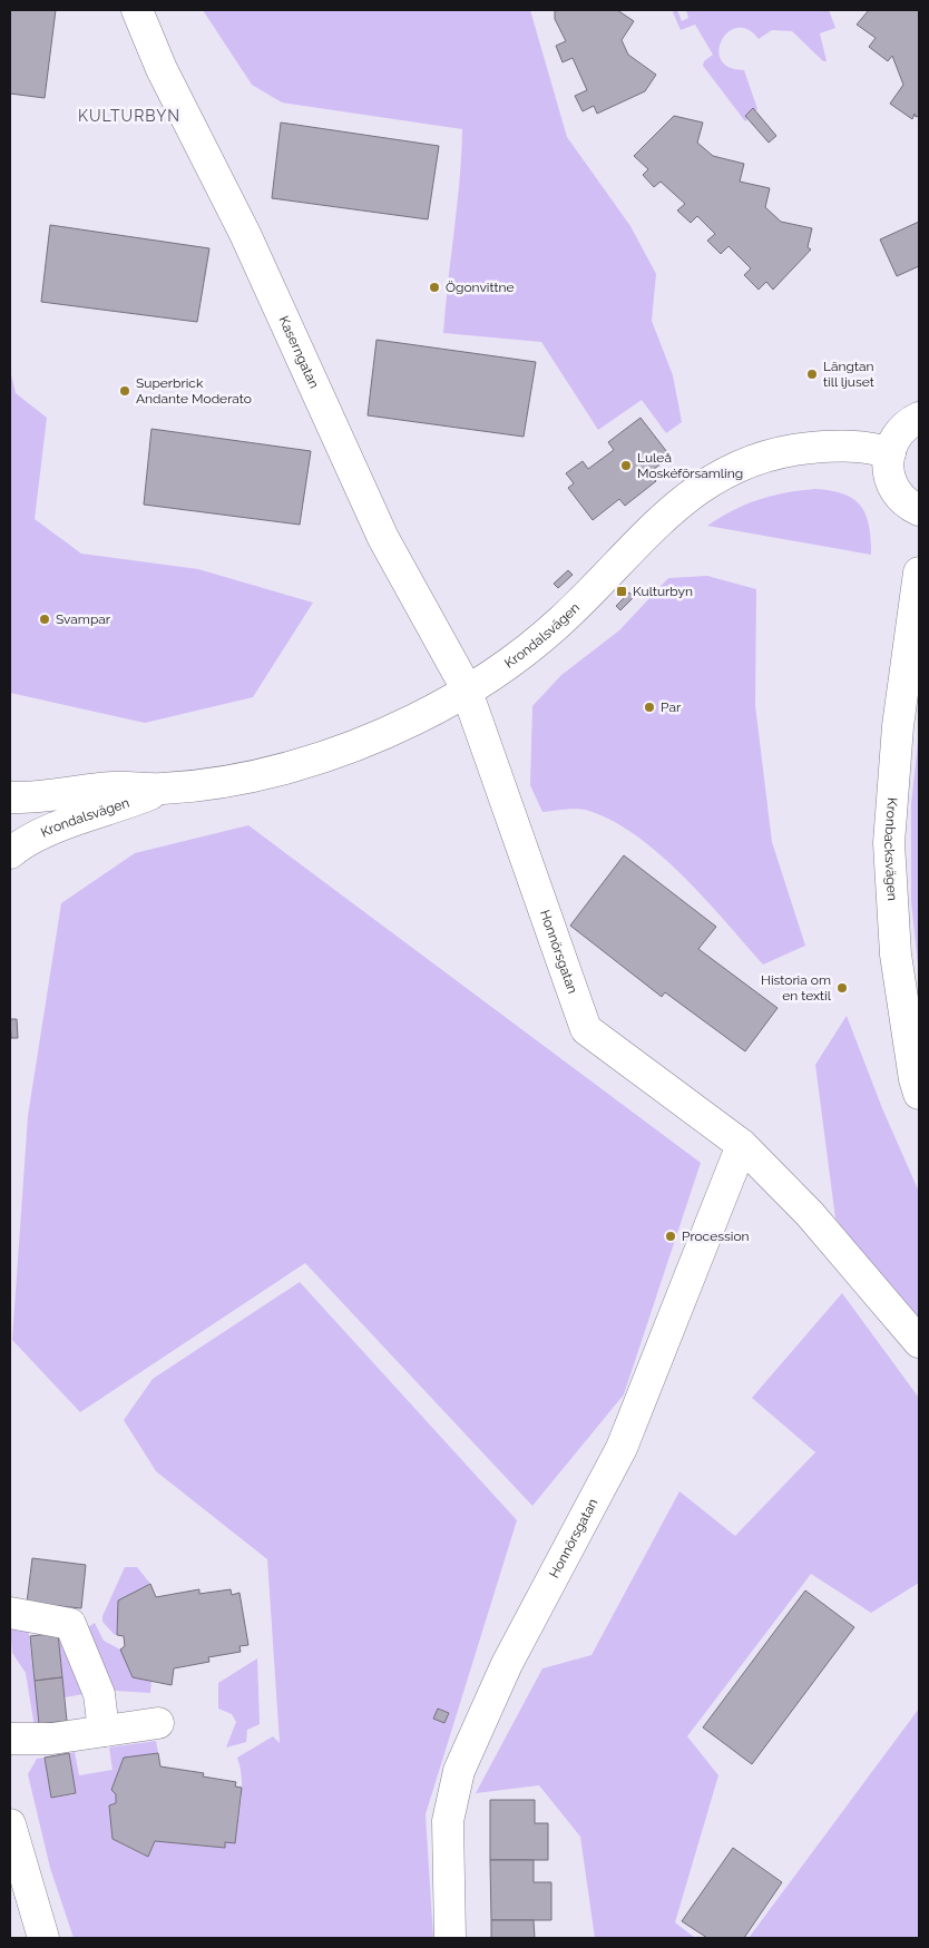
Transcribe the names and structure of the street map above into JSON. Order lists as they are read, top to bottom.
{
  "streets": {
    "street": [
      "Kaserngatan",
      "Krondalsvägen",
      "Kronbacksvägen",
      "Honnörsgatan"
    ]
  },
  "crossings": [
    ["Kaserngatan", "Krondalsvägen"],
    ["Kaserngatan", "Honnörsgatan"],
    ["Krondalsvägen", "Honnörsgatan"]
  ],
  "districts": ["KULTURBYN"],
  "places": {
    "other": [
      "Ögonvittne",
      "Längtan till ljuset",
      "Superbrick Andante Moderato",
      "Luleå Moskéförsamling",
      "Svampar",
      "Par",
      "Historia om en textil",
      "Procession"
    ],
    "transit": ["Kulturbyn"]
  }
}
